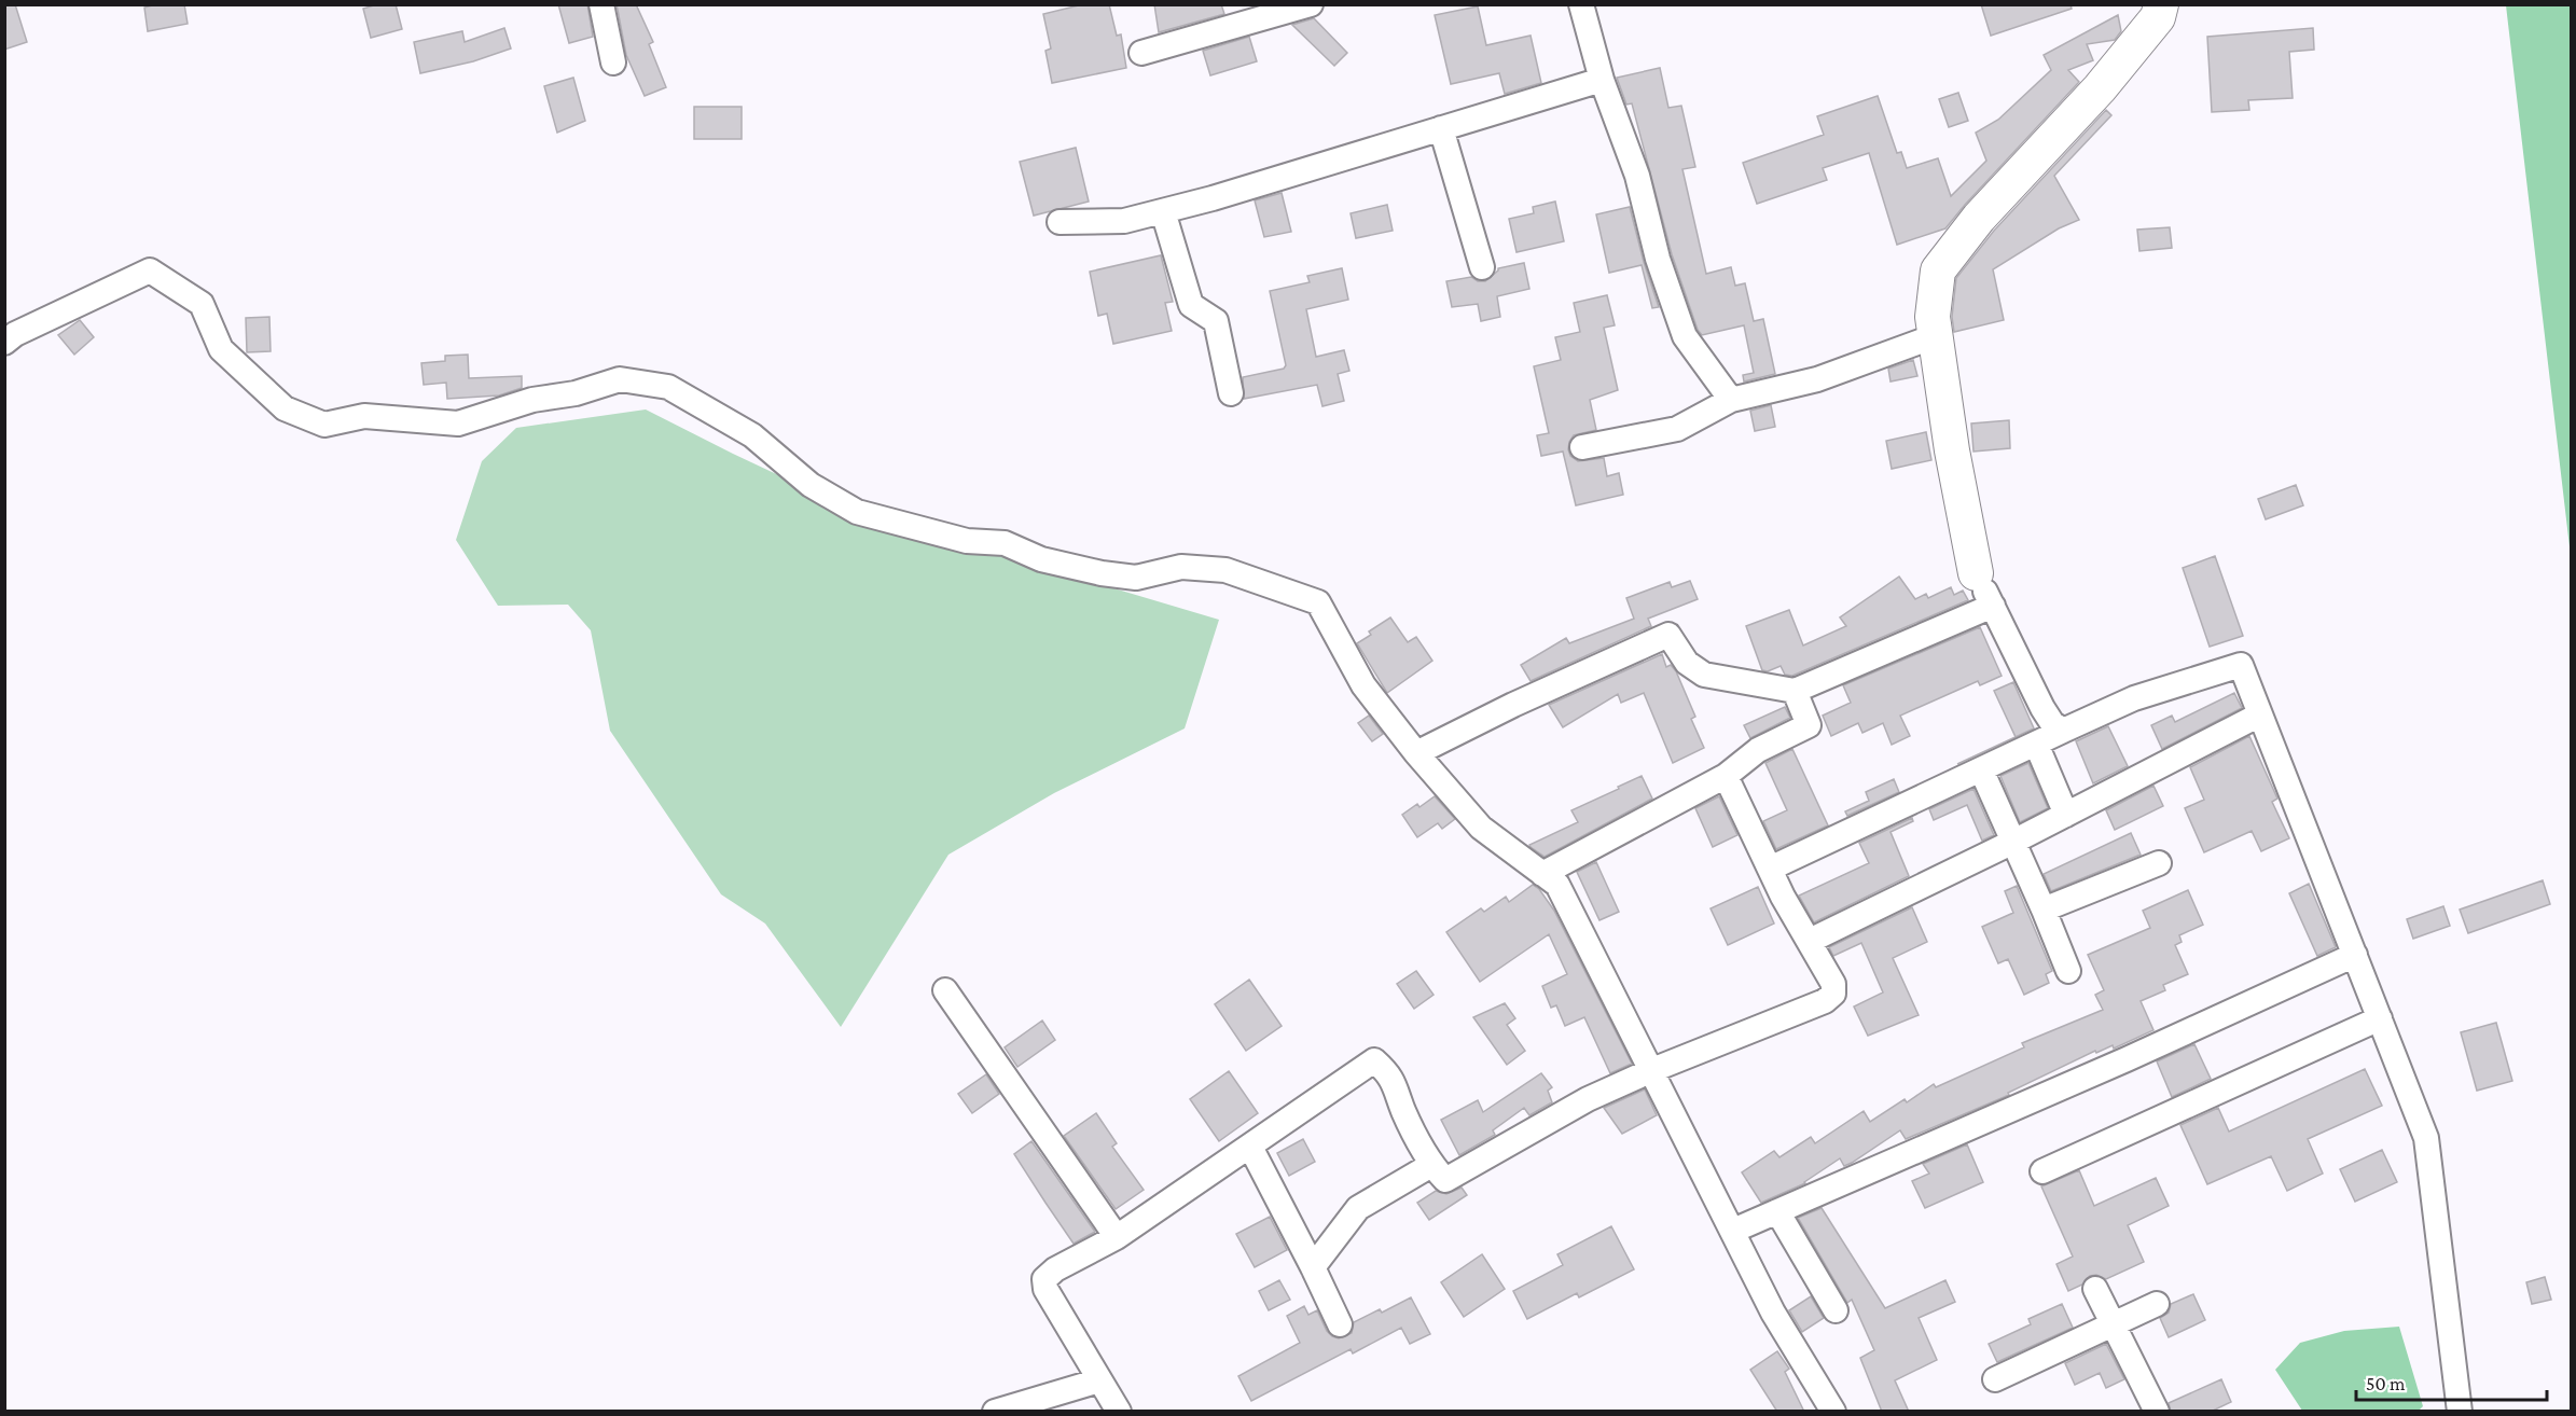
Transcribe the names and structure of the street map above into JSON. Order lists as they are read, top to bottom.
{
  "scale_bar": "50 m"
}
